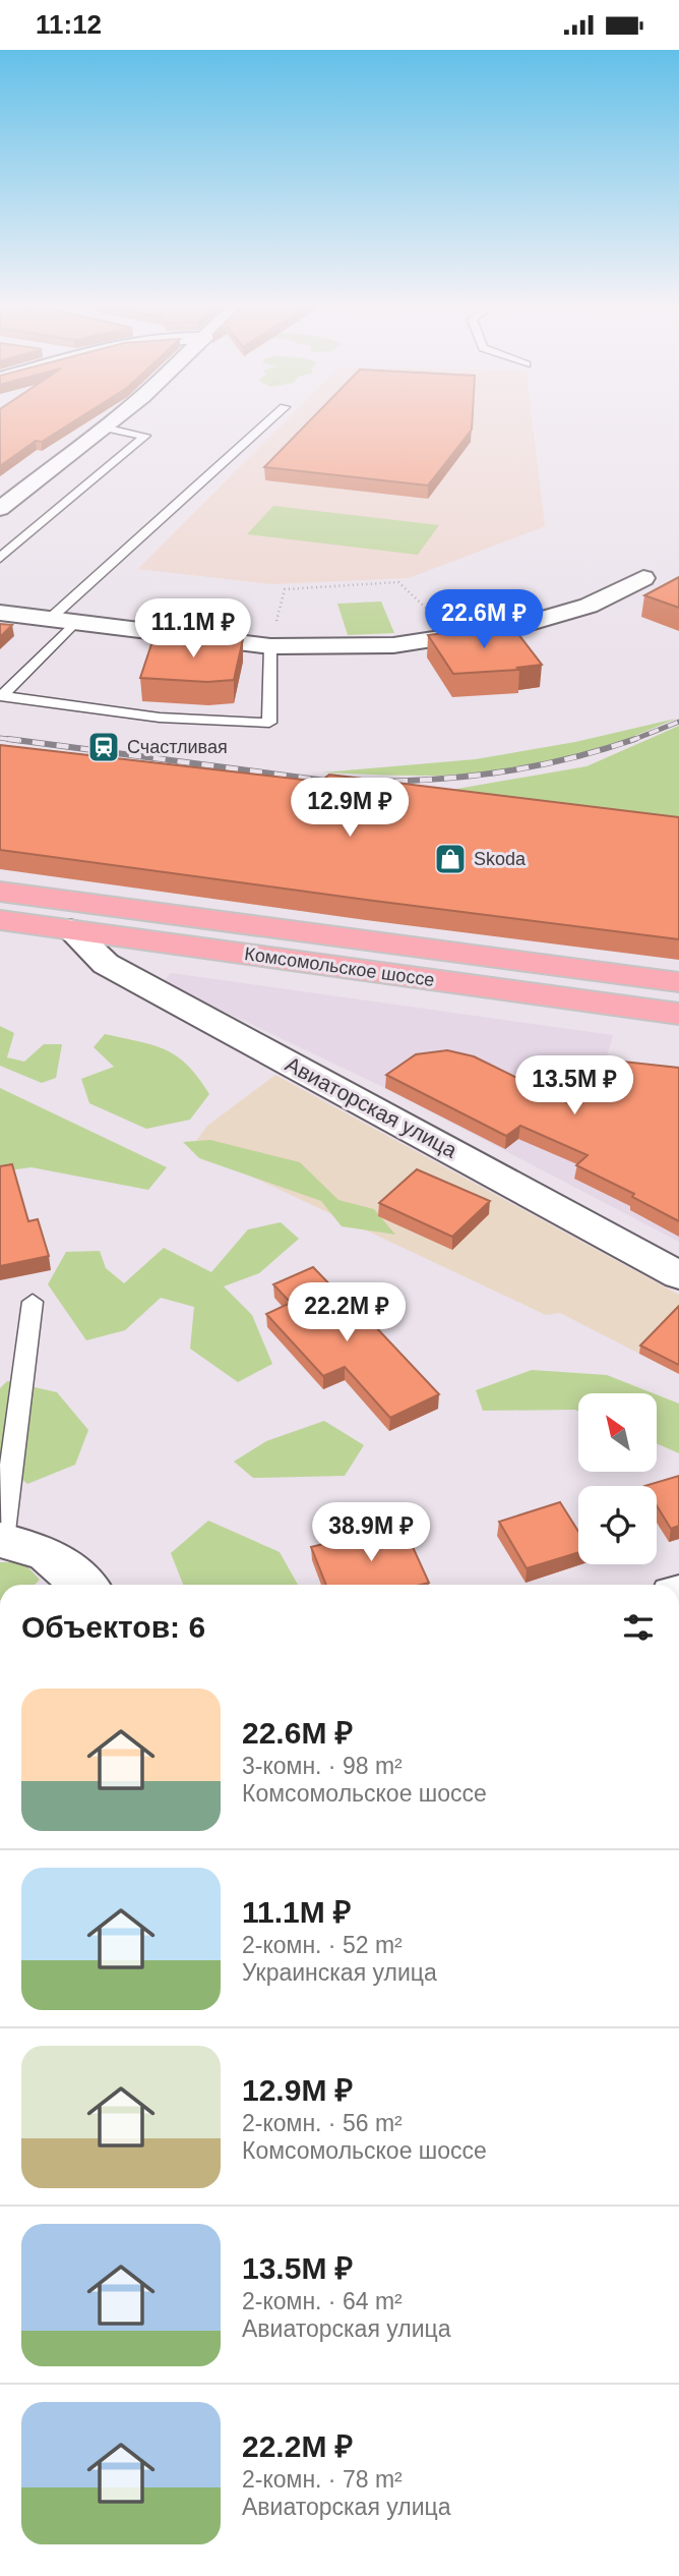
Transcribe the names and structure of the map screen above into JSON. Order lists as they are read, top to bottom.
{
  "streets": {
    "main road": ["Комсомольское шоссе"],
    "street": ["Авиаторская улица"]
  },
  "crossings": [
    ["Комсомольское шоссе", "Авиаторская улица"]
  ],
  "places": {
    "station": ["Счастливая"],
    "shop": ["Skoda"]
  },
  "north": "top left",
  "page": {
    "status": "11:12",
    "price": [
      "22.6M ₽",
      "11.1M ₽",
      "12.9M ₽",
      "13.5M ₽",
      "22.2M ₽",
      "38.9M ₽"
    ],
    "heading": "Объектов: 6",
    "list": [
      {
        "name": "22.6M ₽",
        "note": "3-комн. · 98 m² · Комсомольское шоссе"
      },
      {
        "name": "11.1M ₽",
        "note": "2-комн. · 52 m² · Украинская улица"
      },
      {
        "name": "12.9M ₽",
        "note": "2-комн. · 56 m² · Комсомольское шоссе"
      },
      {
        "name": "13.5M ₽",
        "note": "2-комн. · 64 m² · Авиаторская улица"
      },
      {
        "name": "22.2M ₽",
        "note": "2-комн. · 78 m² · Авиаторская улица"
      }
    ]
  }
}
